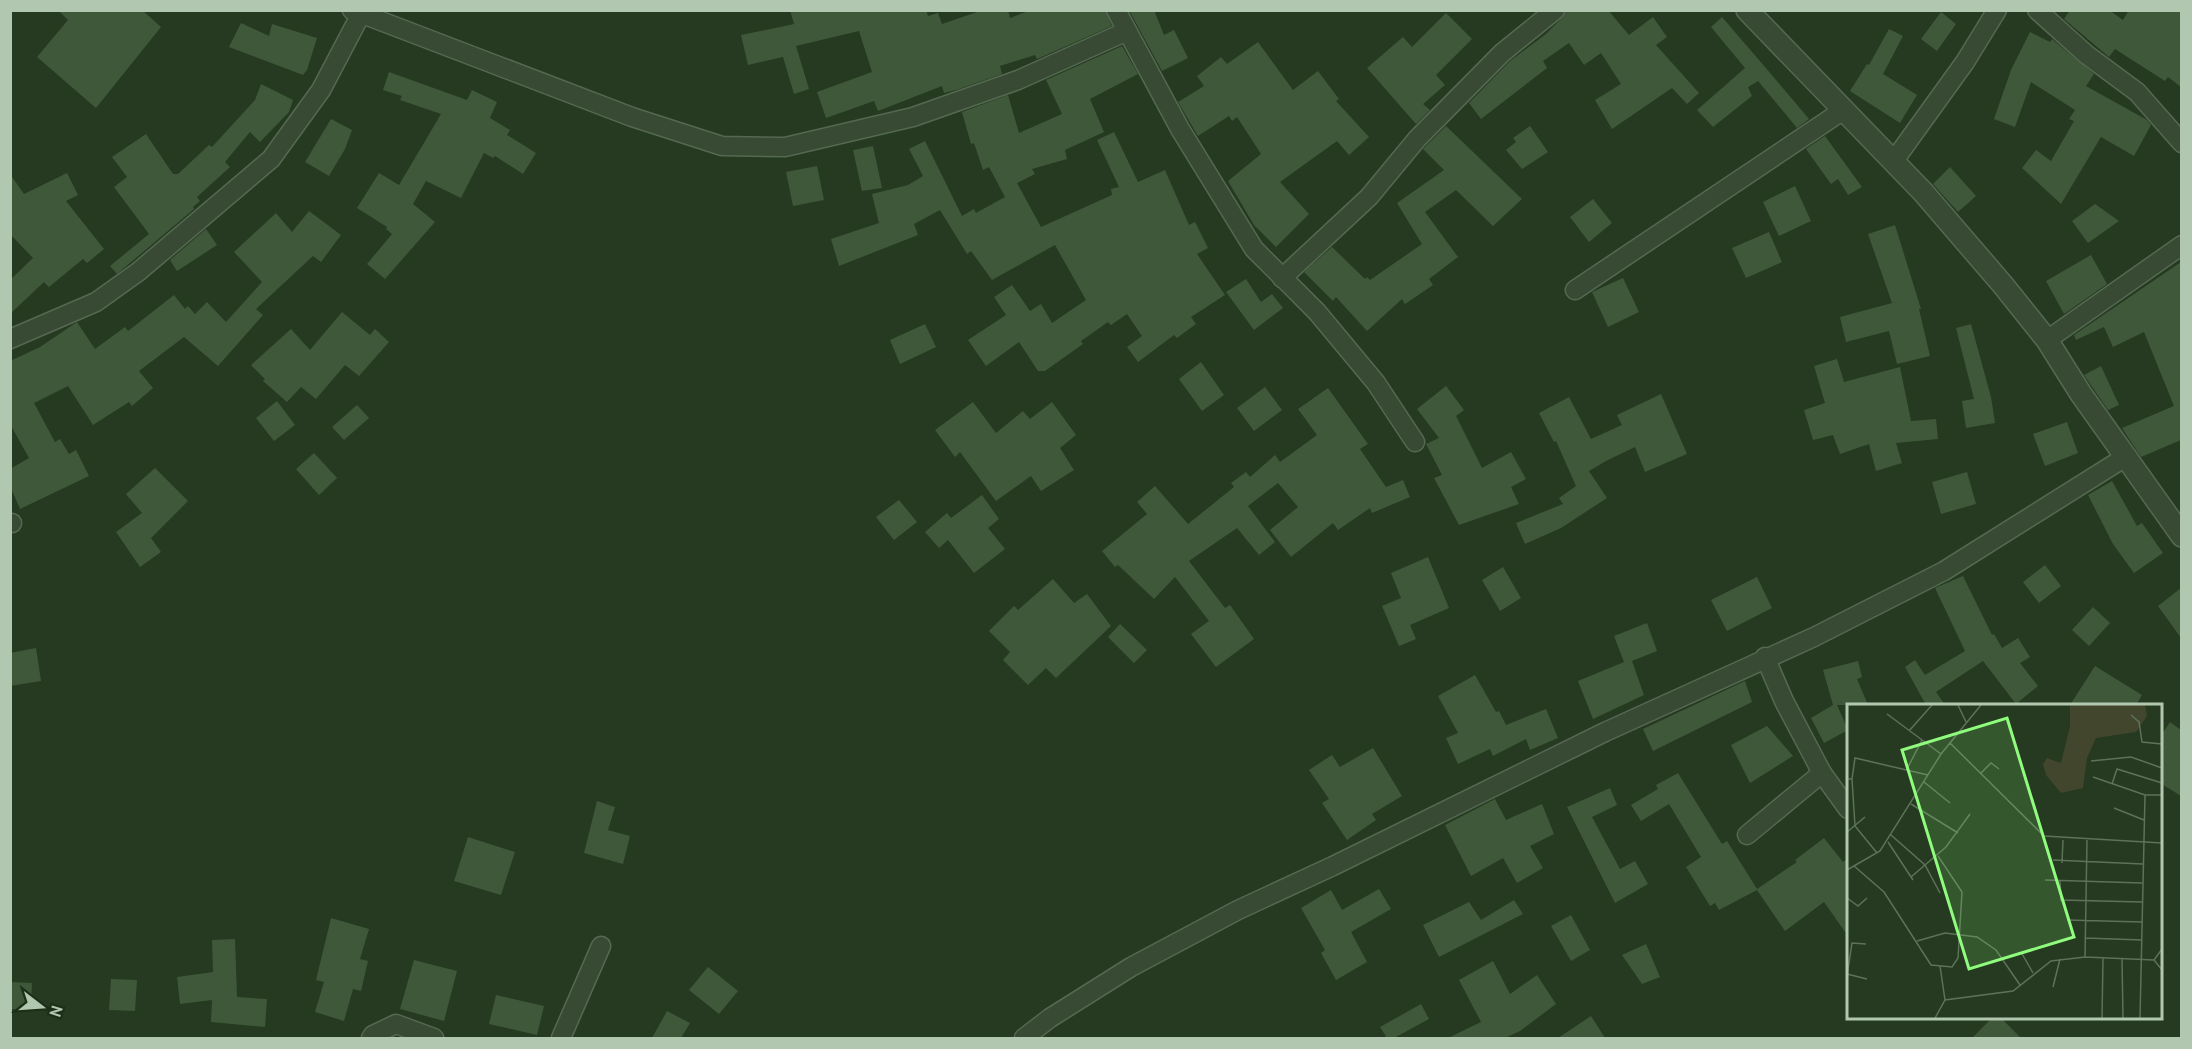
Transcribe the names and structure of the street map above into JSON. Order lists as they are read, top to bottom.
{
  "north": "right"
}
